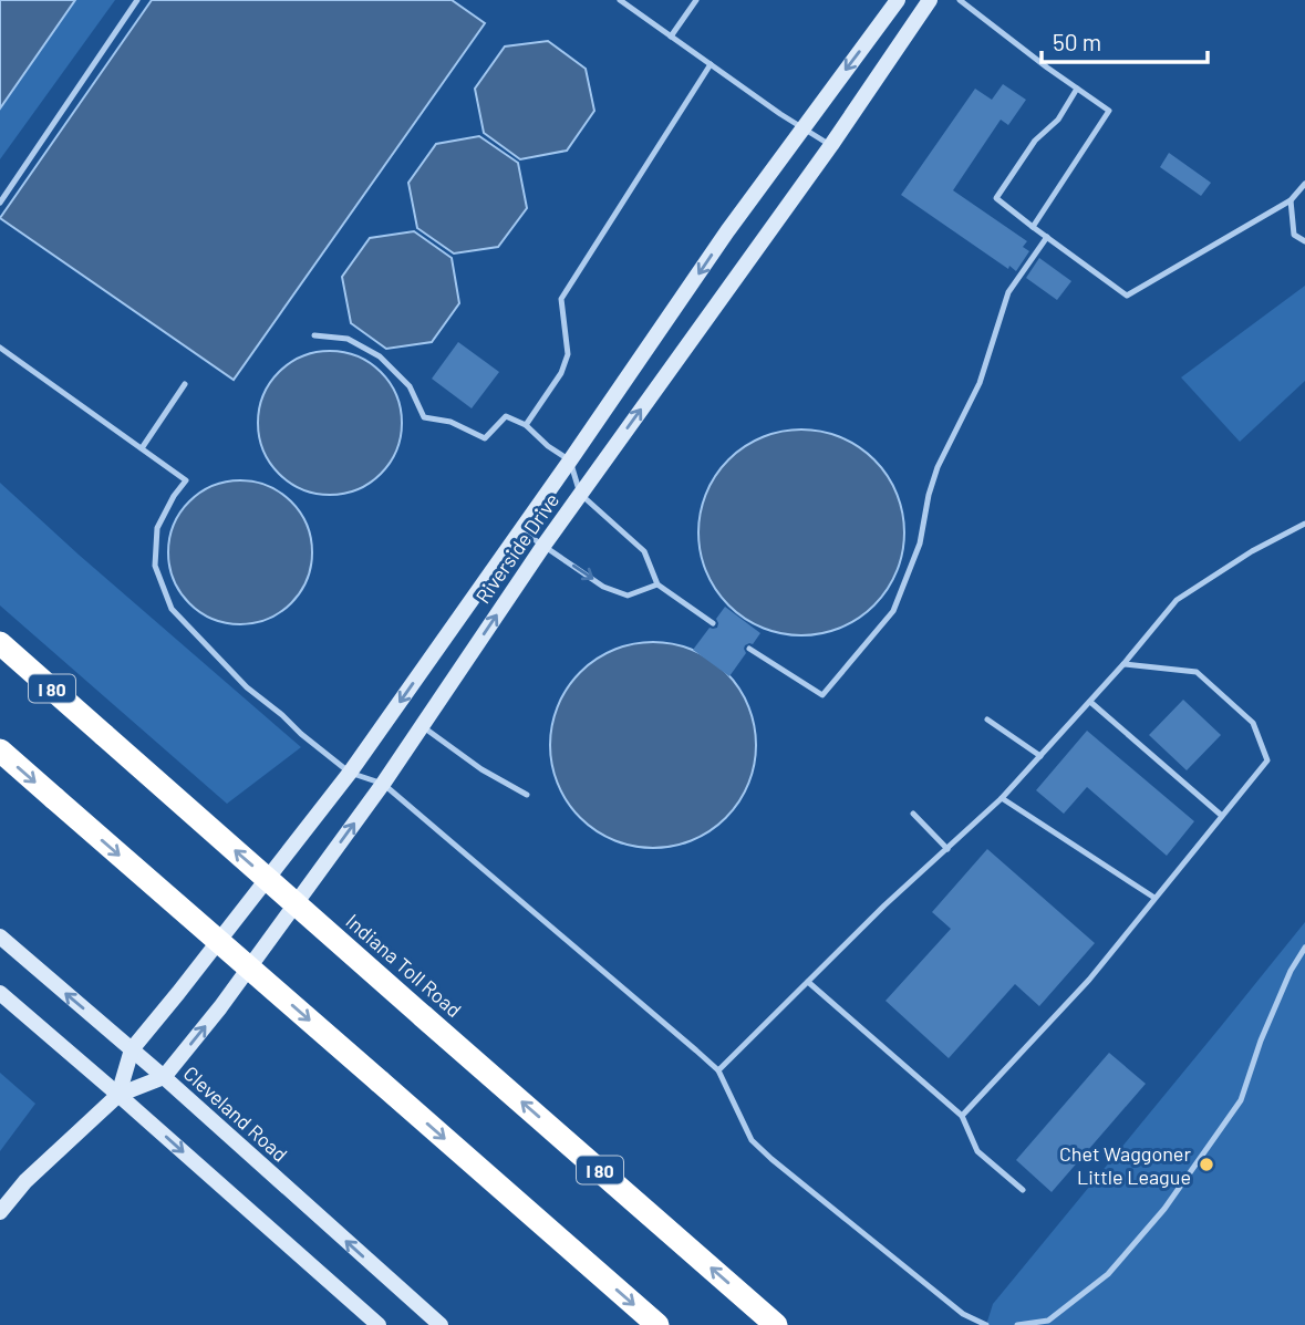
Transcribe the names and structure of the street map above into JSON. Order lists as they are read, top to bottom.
{
  "streets": {
    "highway": ["I 80", "Indiana Toll Road"],
    "street": ["Riverside Drive", "Cleveland Road"]
  },
  "crossings": [
    ["Riverside Drive", "Cleveland Road"]
  ],
  "places": ["Chet Waggoner Little League"],
  "scale_bar": "50 m"
}
